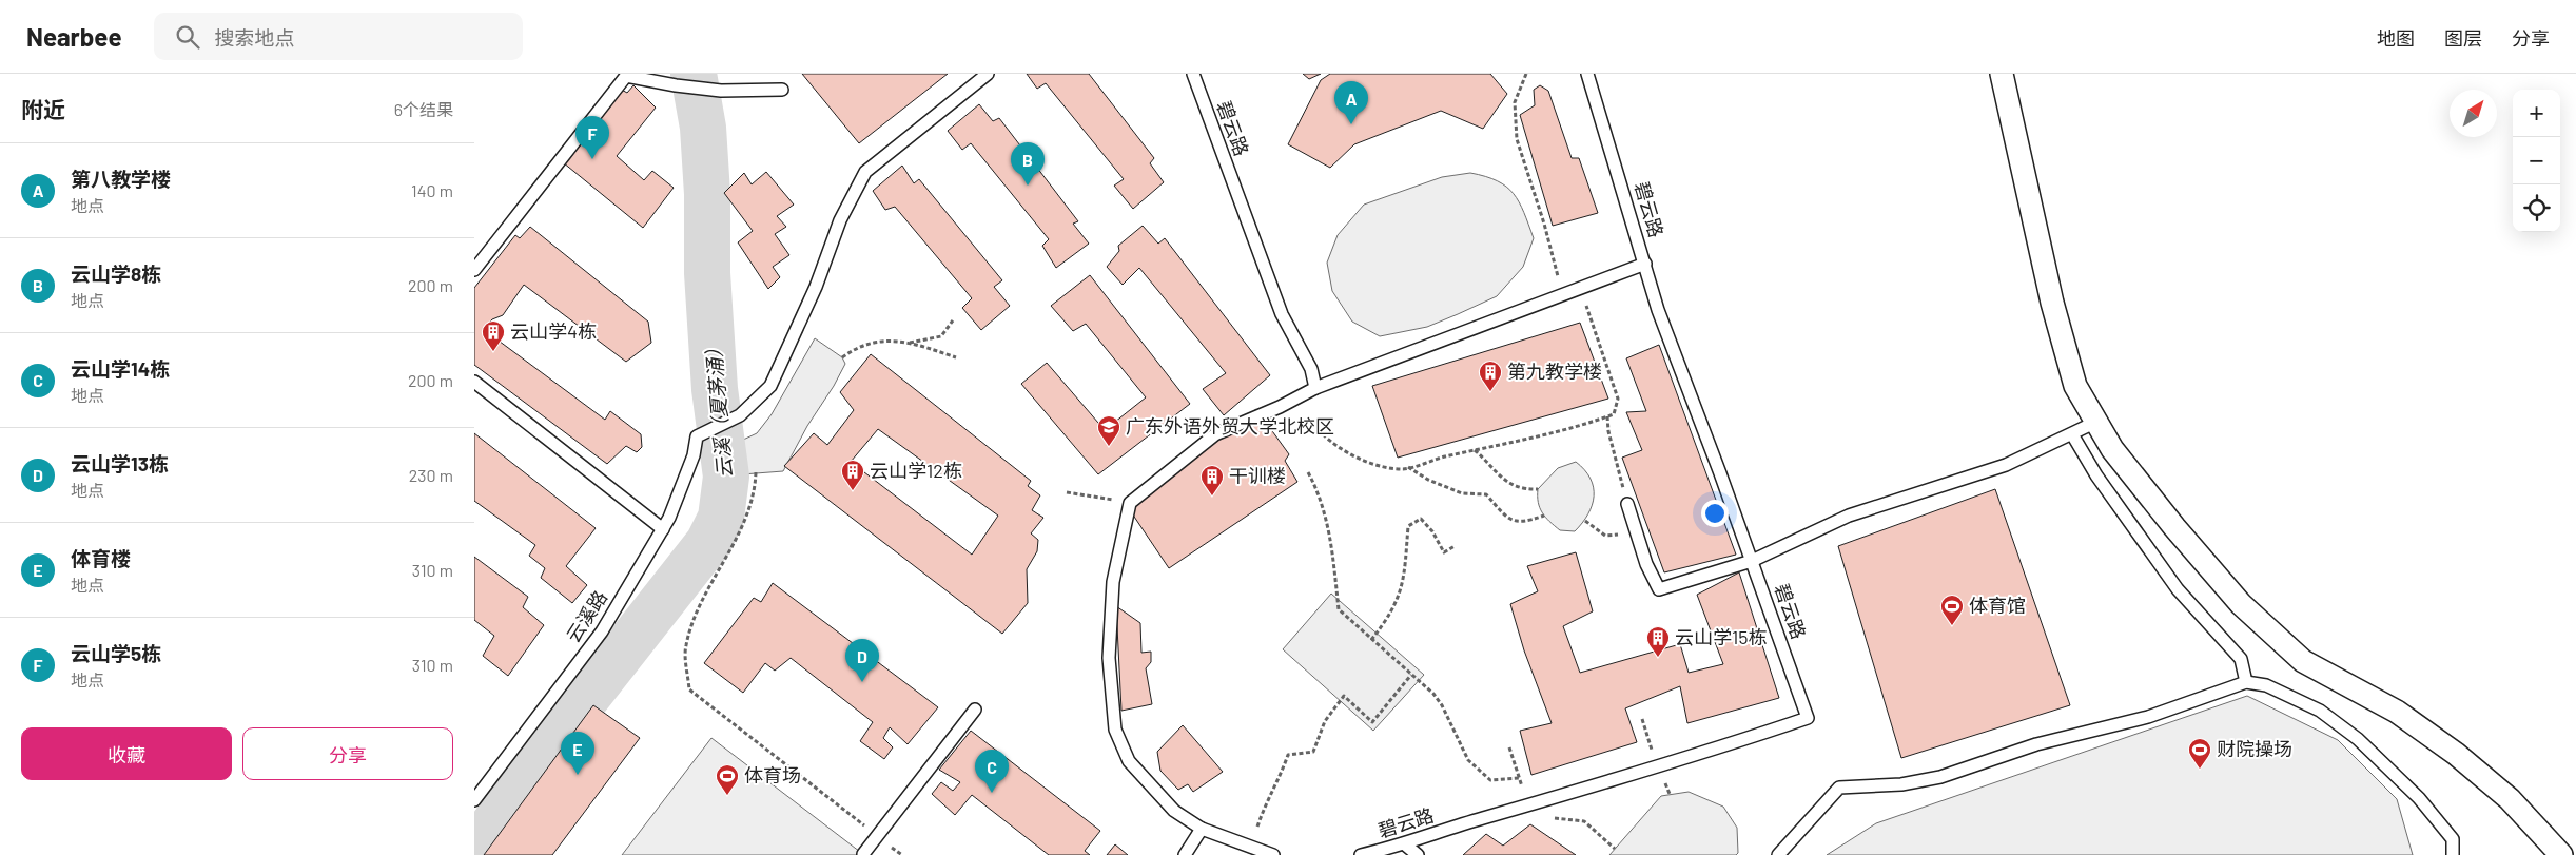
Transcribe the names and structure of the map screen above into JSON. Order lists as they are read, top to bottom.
{
  "streets": {
    "lane": ["碧云路", "云溪路"]
  },
  "water": ["云溪（夏茅涌）"],
  "places": {
    "building": [
      "云山学4栋",
      "第九教学楼",
      "云山学12栋",
      "干训楼",
      "云山学15栋"
    ],
    "school or university": ["广东外语外贸大学北校区"],
    "sports": ["体育馆", "财院操场", "体育场"]
  },
  "north": "top right",
  "page": {
    "header": "Nearbee",
    "search": "搜索地点",
    "nav": ["地图", "图层", "分享"],
    "heading": ["附近", "6个结果"],
    "pins": [
      "A",
      "F",
      "B",
      "D",
      "E",
      "C"
    ],
    "map_buttons": ["+", "−"],
    "list": [
      {
        "mark": "A",
        "name": "第八教学楼",
        "note": "地点",
        "value": "140 m"
      },
      {
        "mark": "B",
        "name": "云山学8栋",
        "note": "地点",
        "value": "200 m"
      },
      {
        "mark": "C",
        "name": "云山学14栋",
        "note": "地点",
        "value": "200 m"
      },
      {
        "mark": "D",
        "name": "云山学13栋",
        "note": "地点",
        "value": "230 m"
      },
      {
        "mark": "E",
        "name": "体育楼",
        "note": "地点",
        "value": "310 m"
      },
      {
        "mark": "F",
        "name": "云山学5栋",
        "note": "地点",
        "value": "310 m"
      }
    ],
    "buttons": ["收藏", "分享"]
  }
}
